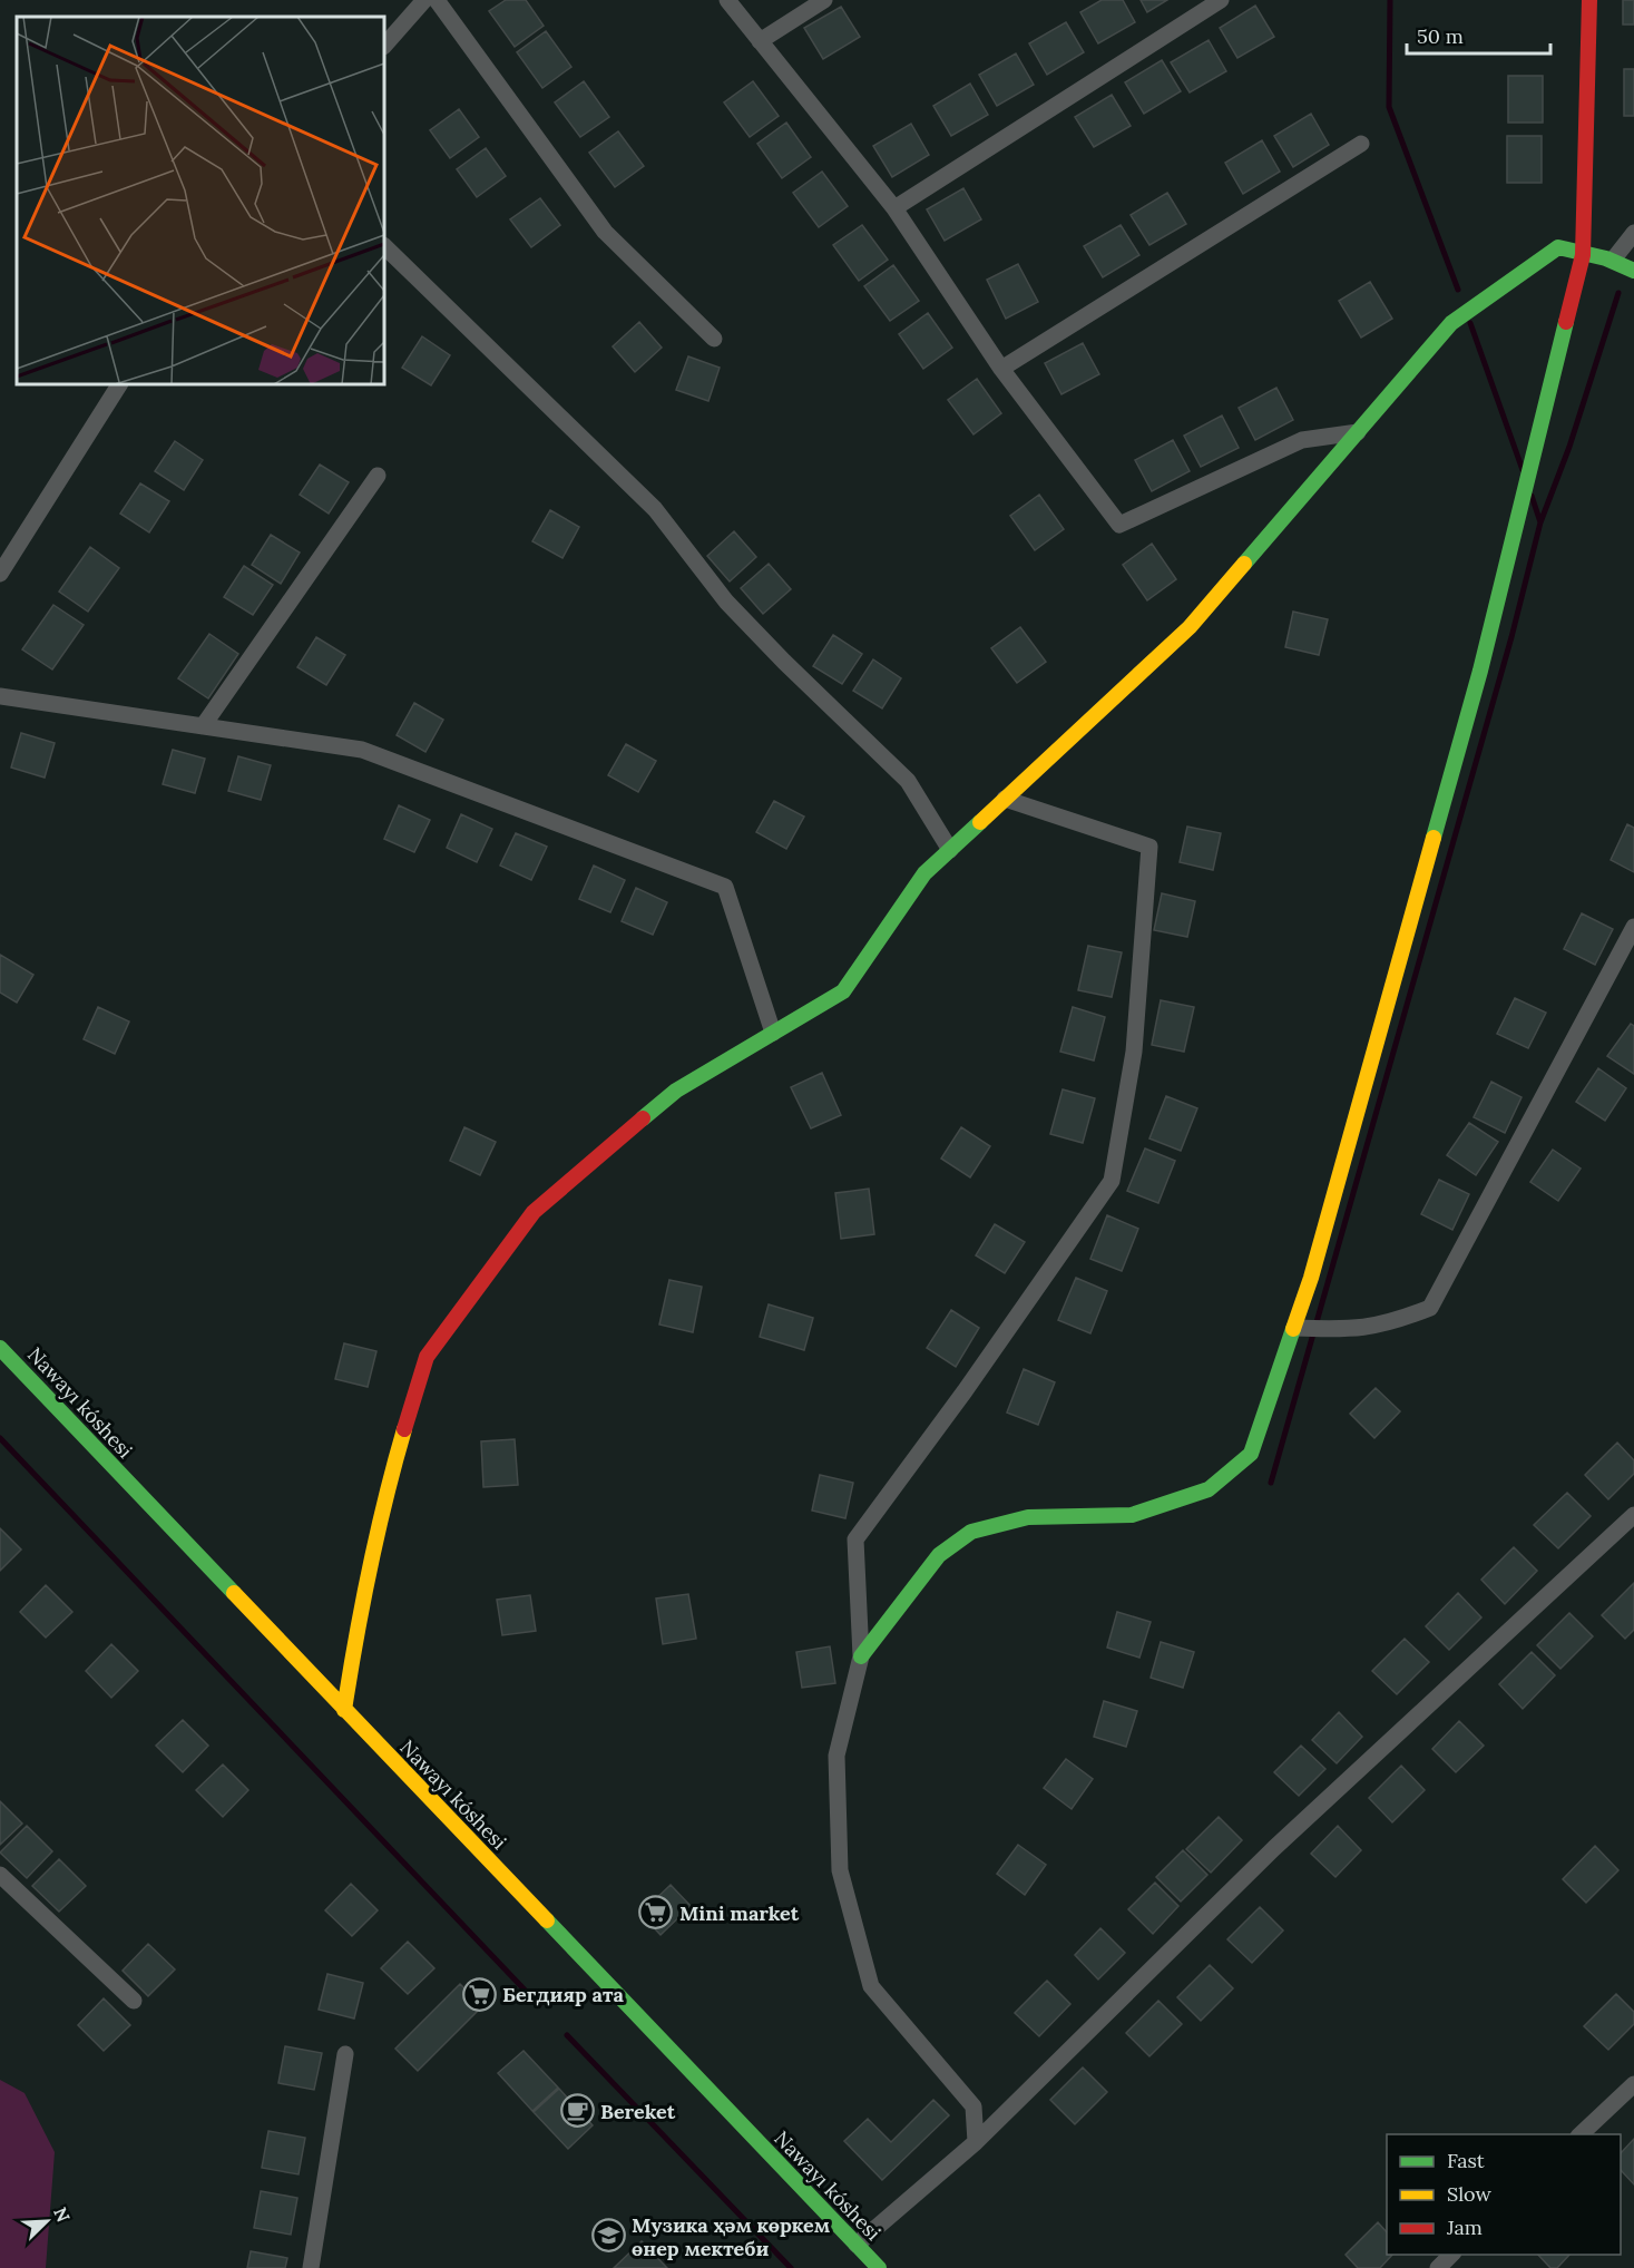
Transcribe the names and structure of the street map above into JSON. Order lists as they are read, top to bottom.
{
  "streets": {
    "street": ["Nawayı kóshesi"]
  },
  "places": {
    "supermarket": ["Mini market", "Бегдияр ата"],
    "cafe": ["Bereket"],
    "school or university": ["Музика ҳәм көркем өнер мектеби"]
  },
  "legend": ["Fast", "Slow", "Jam"],
  "scale_bar": "50 m",
  "north": "top right"
}
